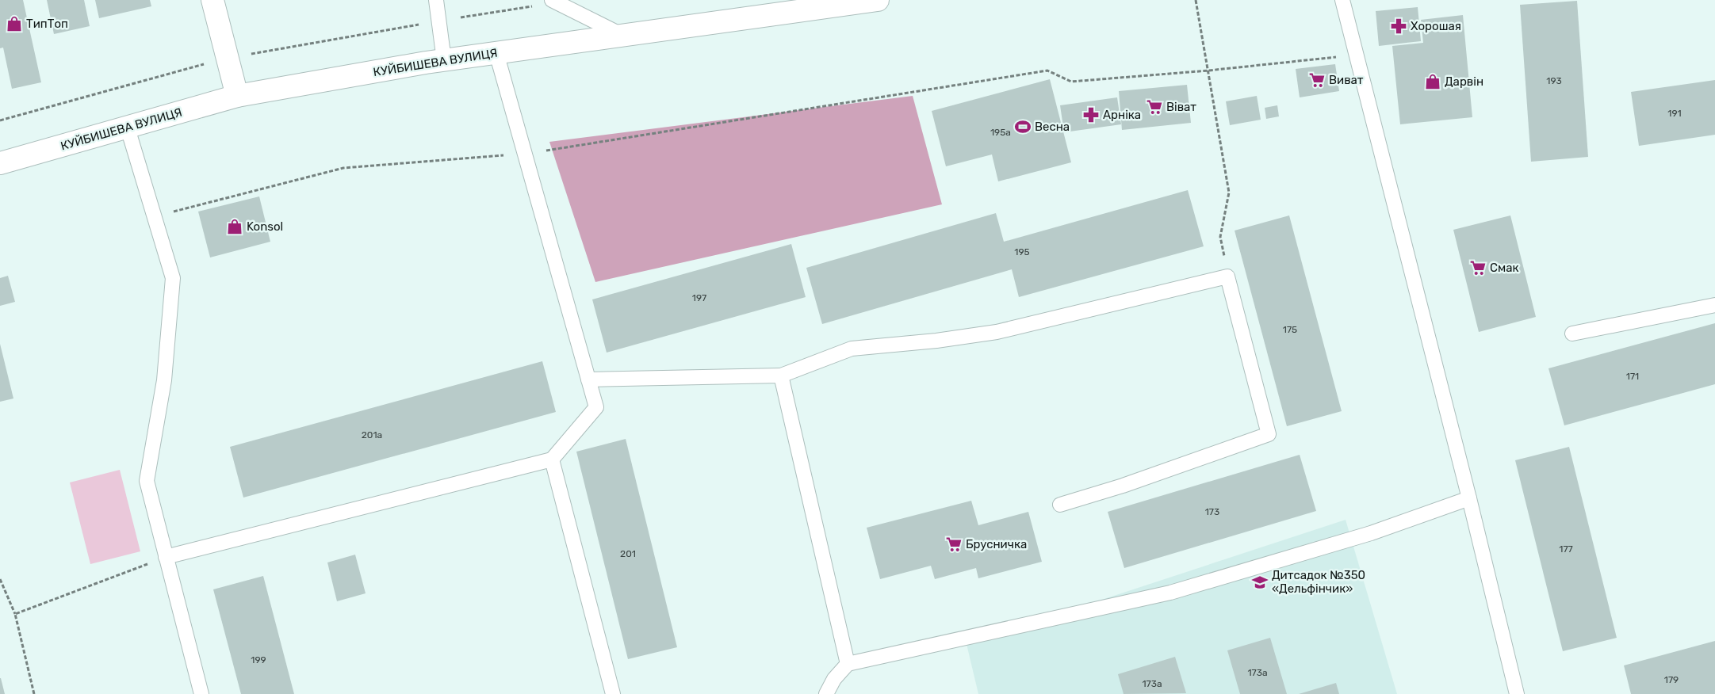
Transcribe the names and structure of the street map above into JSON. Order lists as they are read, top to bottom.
{
  "streets": {
    "main road": ["КУЙБИШЕВА ВУЛИЦЯ"]
  },
  "places": {
    "shop": ["ТипТоп", "Дарвін", "Konsol"],
    "pharmacy": ["Хорошая", "Арніка"],
    "supermarket": [
      "Виват",
      "Віват",
      "Смак",
      "Брусничка"
    ],
    "sports": ["Весна"],
    "school or university": ["Дитсадок №350 «Дельфінчик»"]
  },
  "house_numbers": [
    "193",
    "191",
    "195а",
    "195",
    "197",
    "175",
    "171",
    "201а",
    "173",
    "177",
    "201",
    "199",
    "173а",
    "179",
    "173а"
  ]
}
